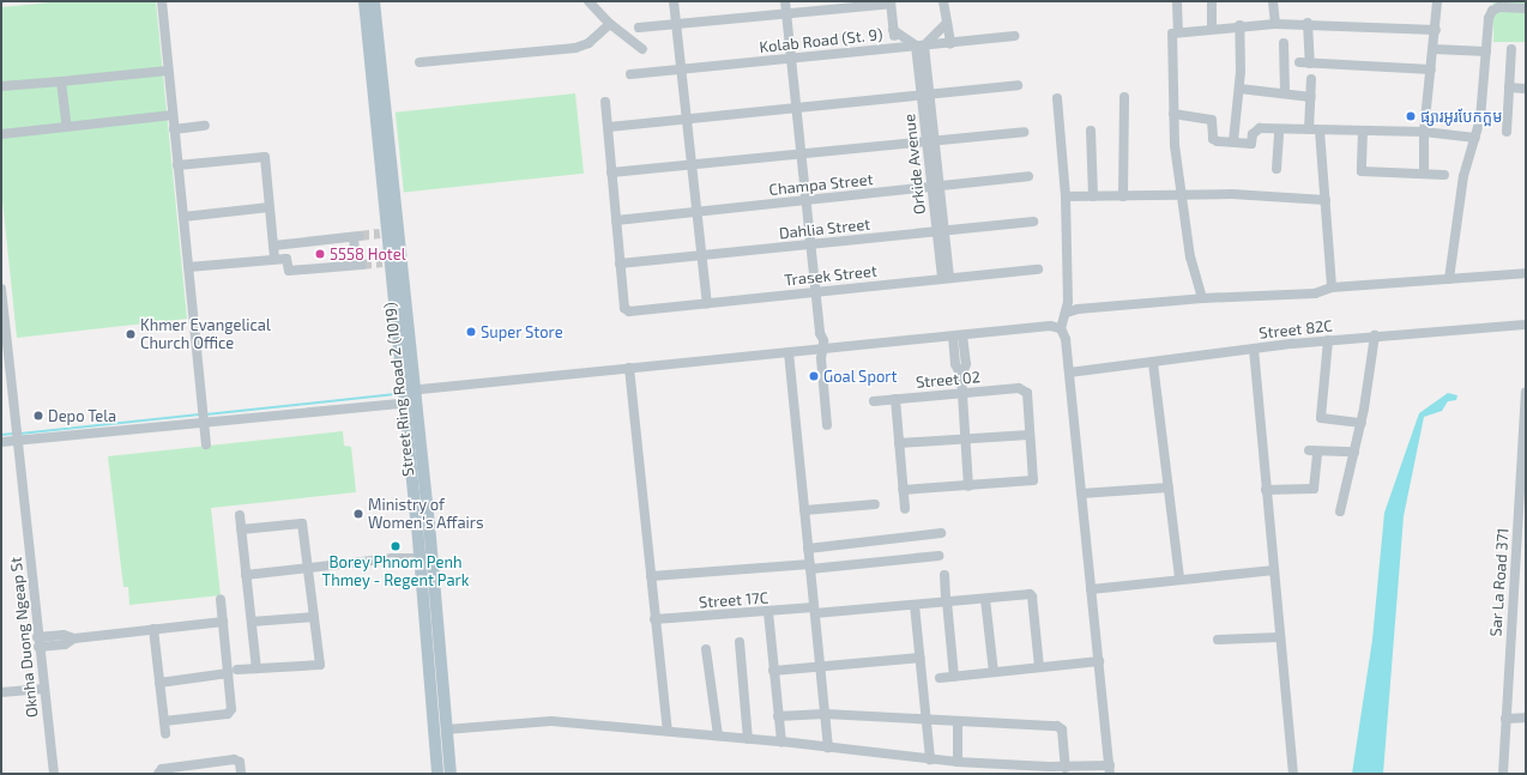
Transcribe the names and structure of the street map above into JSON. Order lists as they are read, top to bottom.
{
  "streets": {
    "main road": ["Street Ring Road 2 (1019)"],
    "street": [
      "Kolab Road (St. 9)",
      "Orkide Avenue",
      "Champa Street",
      "Dahlia Street",
      "Trasek Street",
      "Street 82C",
      "Street 02",
      "Sar La Road 371",
      "Street 17C",
      "Oknha Duong Ngeap St"
    ]
  },
  "crossings": [
    ["Kolab Road (St. 9)", "Orkide Avenue"],
    ["Orkide Avenue", "Champa Street"],
    ["Orkide Avenue", "Dahlia Street"],
    ["Orkide Avenue", "Trasek Street"],
    ["Dahlia Street", "Trasek Street"]
  ],
  "places": [
    "ផ្សារអូរបែកក្អម",
    "5558 Hotel",
    "Super Store",
    "Khmer Evangelical Church Office",
    "Goal Sport",
    "Depo Tela",
    "Ministry of Women's Affairs",
    "Borey Phnom Penh Thmey - Regent Park"
  ]
}
